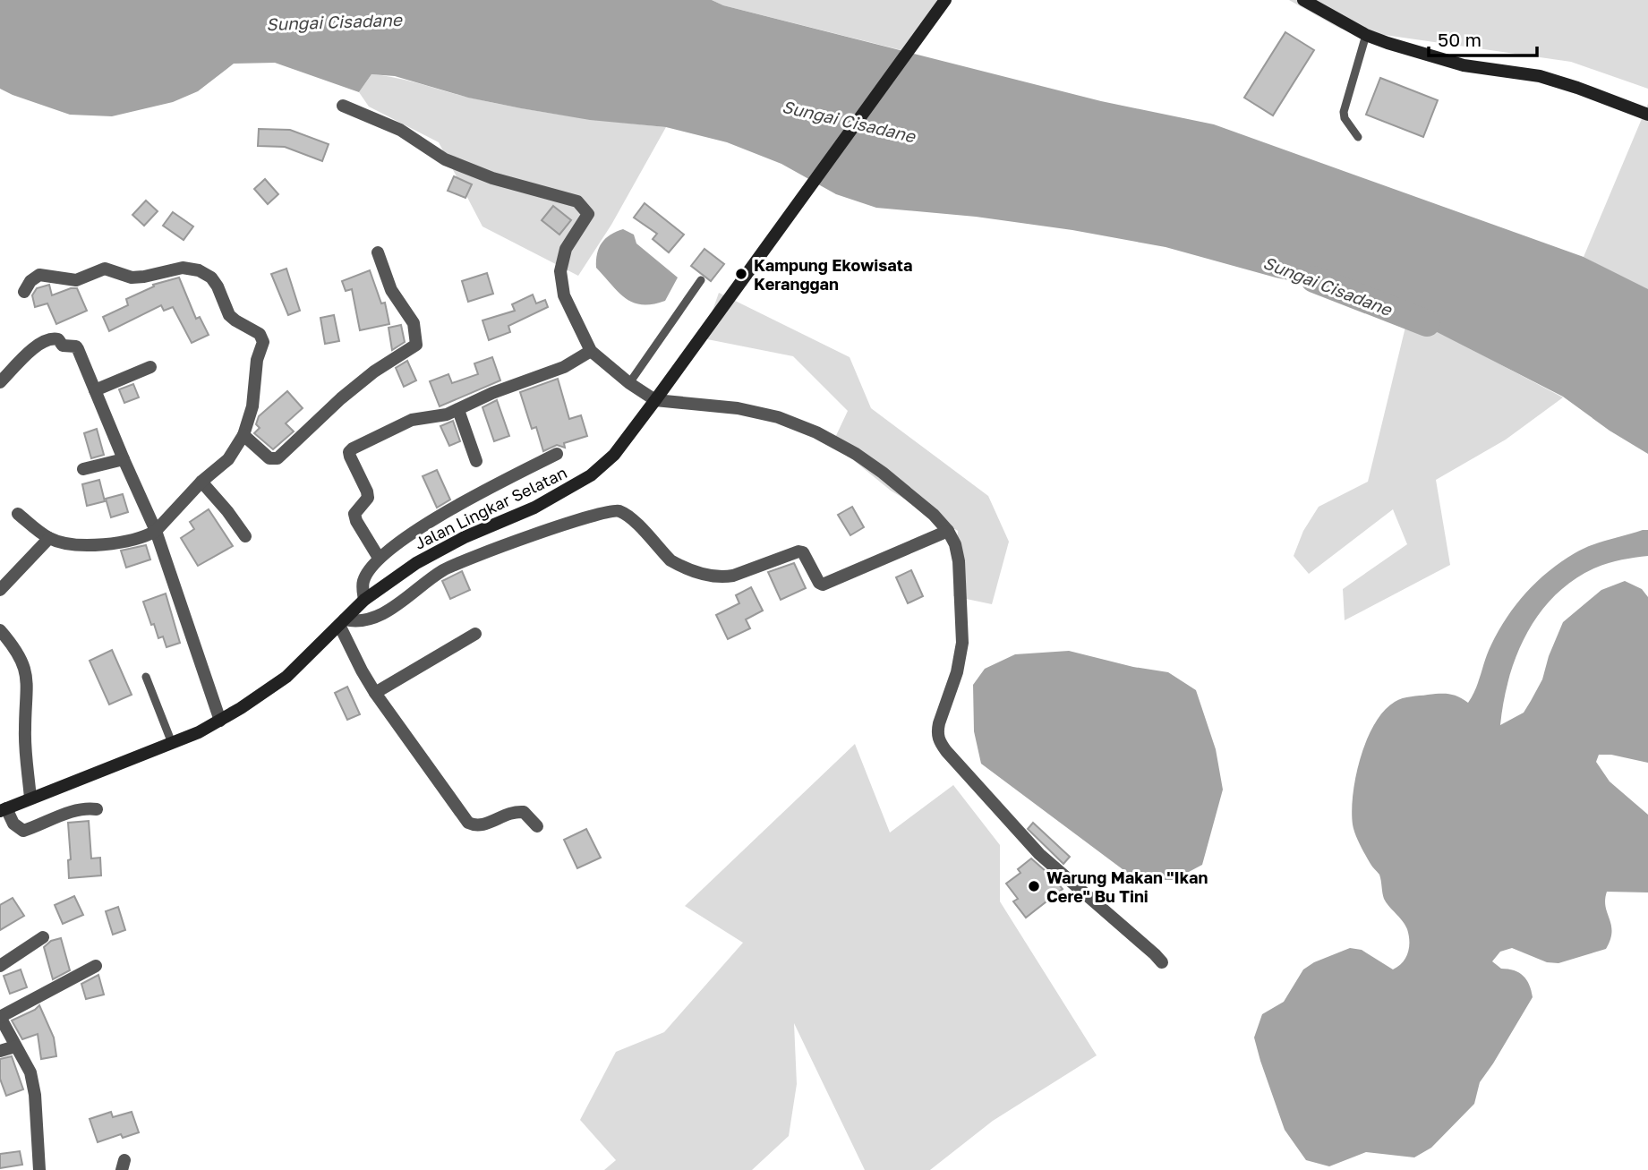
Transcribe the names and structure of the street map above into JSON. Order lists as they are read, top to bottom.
{
  "streets": {
    "main road": ["Jalan Lingkar Selatan"]
  },
  "water": ["Sungai Cisadane"],
  "places": ["Kampung Ekowisata Keranggan", "Warung Makan \"Ikan Cere\" Bu Tini"],
  "scale_bar": "50 m"
}
